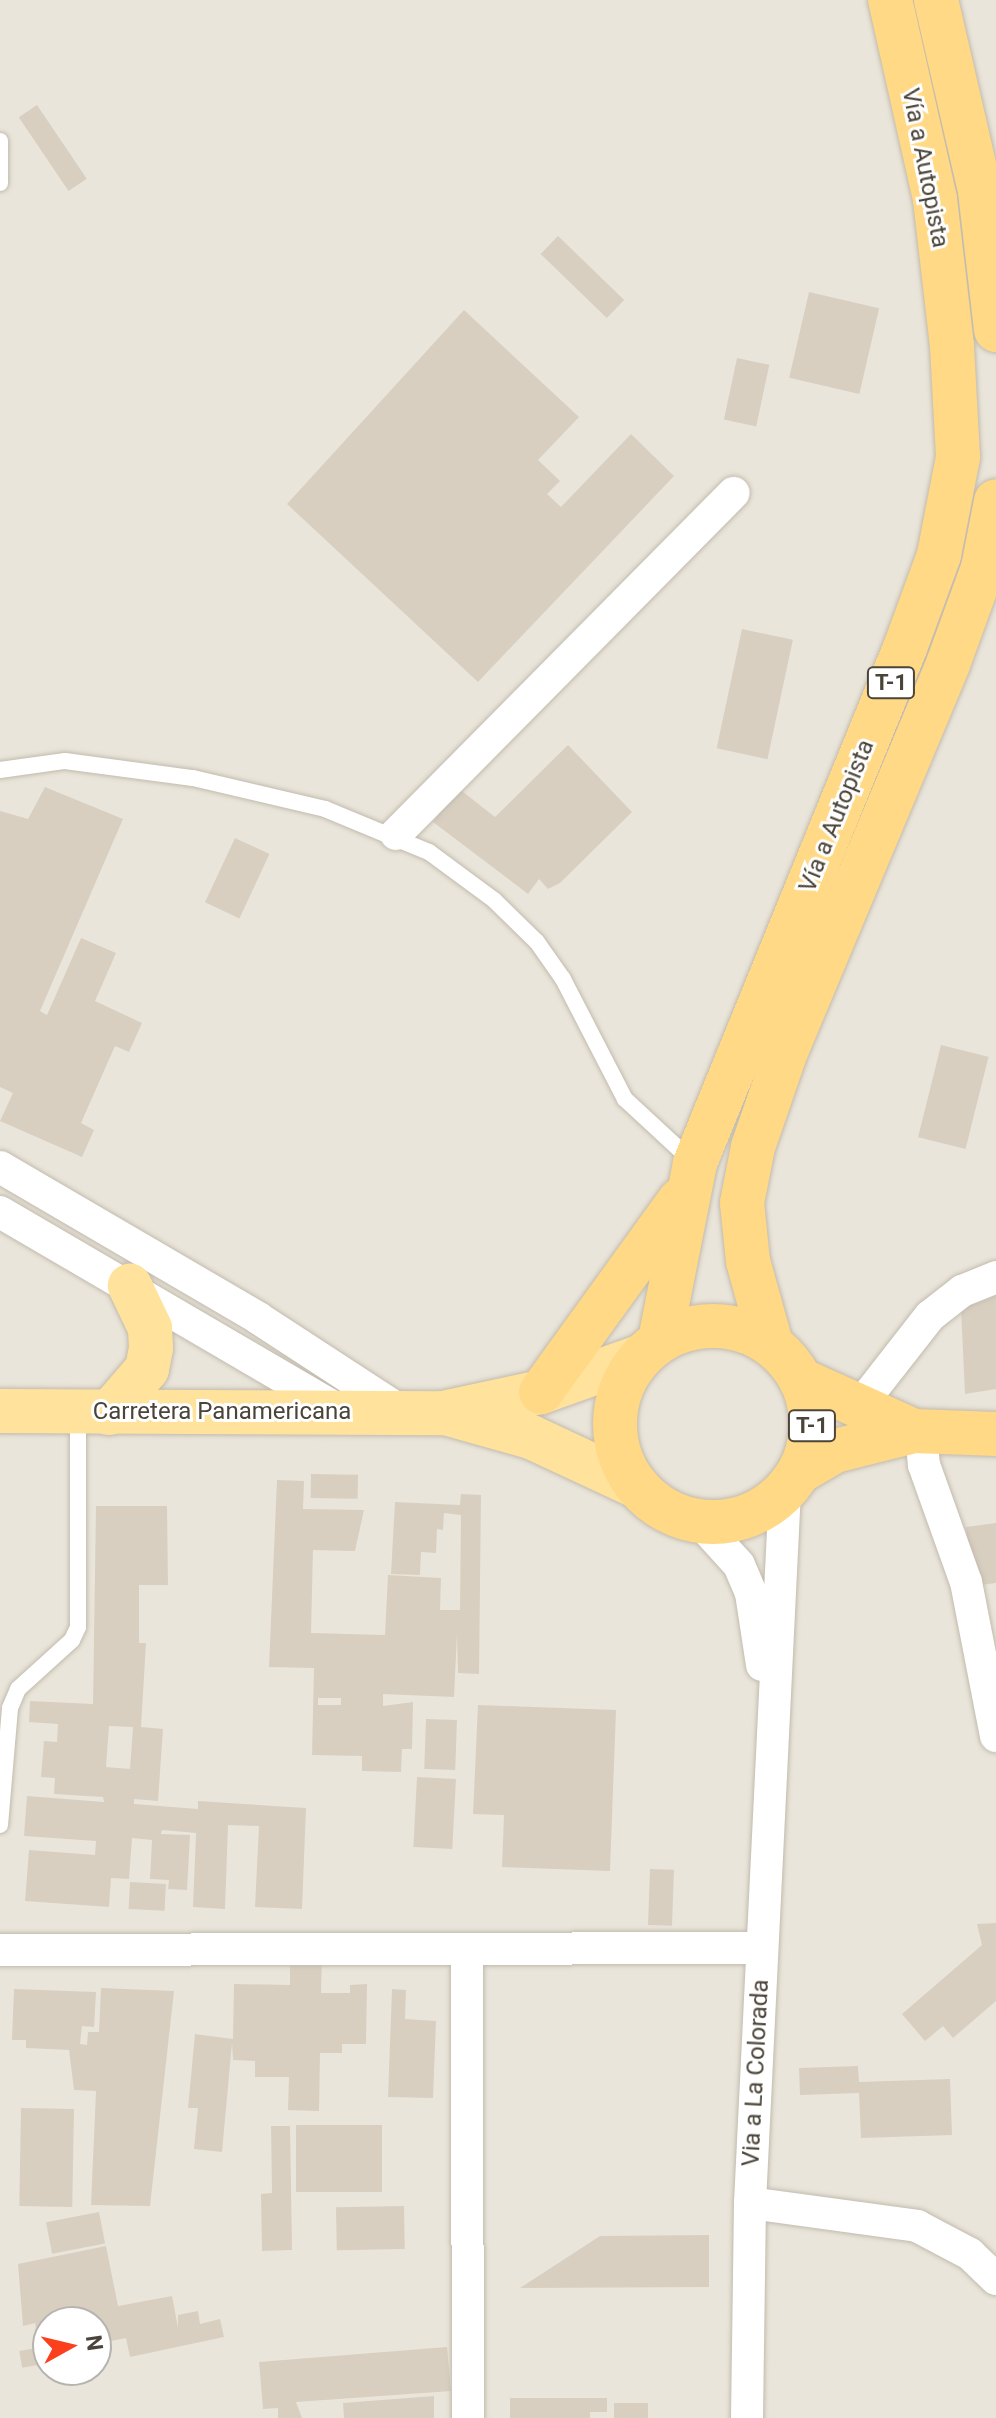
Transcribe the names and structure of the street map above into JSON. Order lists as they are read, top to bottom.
{
  "streets": {
    "highway": ["Vía a Autopista", "T-1"],
    "main road": ["Carretera Panamericana"],
    "street": ["Via a La Colorada"]
  },
  "crossings": [
    ["Vía a Autopista", "T-1"],
    ["Vía a Autopista", "Carretera Panamericana"],
    ["Vía a Autopista", "Via a La Colorada"],
    ["T-1", "Carretera Panamericana"],
    ["T-1", "Via a La Colorada"],
    ["Carretera Panamericana", "Via a La Colorada"]
  ],
  "north": "right"
}
